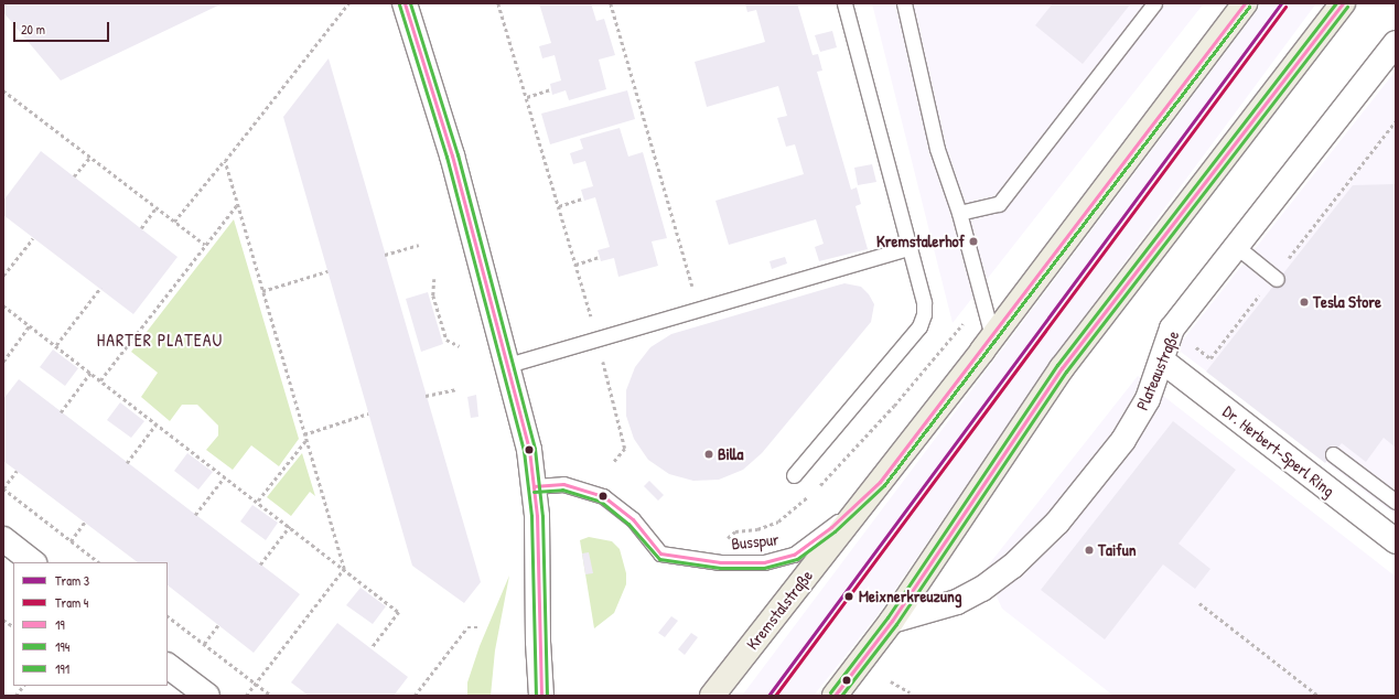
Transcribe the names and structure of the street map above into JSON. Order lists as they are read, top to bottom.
{
  "streets": {
    "main road": ["Kremstalstraße"],
    "street": ["Plateaustraße", "Dr. Herbert-Sperl Ring"],
    "lane": ["Busspur"]
  },
  "crossings": [
    ["Plateaustraße", "Dr. Herbert-Sperl Ring"],
    ["Busspur", "Kremstalstraße"]
  ],
  "districts": ["HARTER PLATEAU"],
  "places": [
    "Kremstalerhof",
    "Tesla Store",
    "Billa",
    "Taifun",
    "Meixnerkreuzung"
  ],
  "lines": [
    "tram line 3",
    "transit line 19",
    "transit line 191",
    "transit line 194",
    "tram line 4"
  ],
  "legend": [
    "Tram 3",
    "Tram 4",
    "19",
    "194",
    "191"
  ],
  "scale_bar": "20 m"
}
